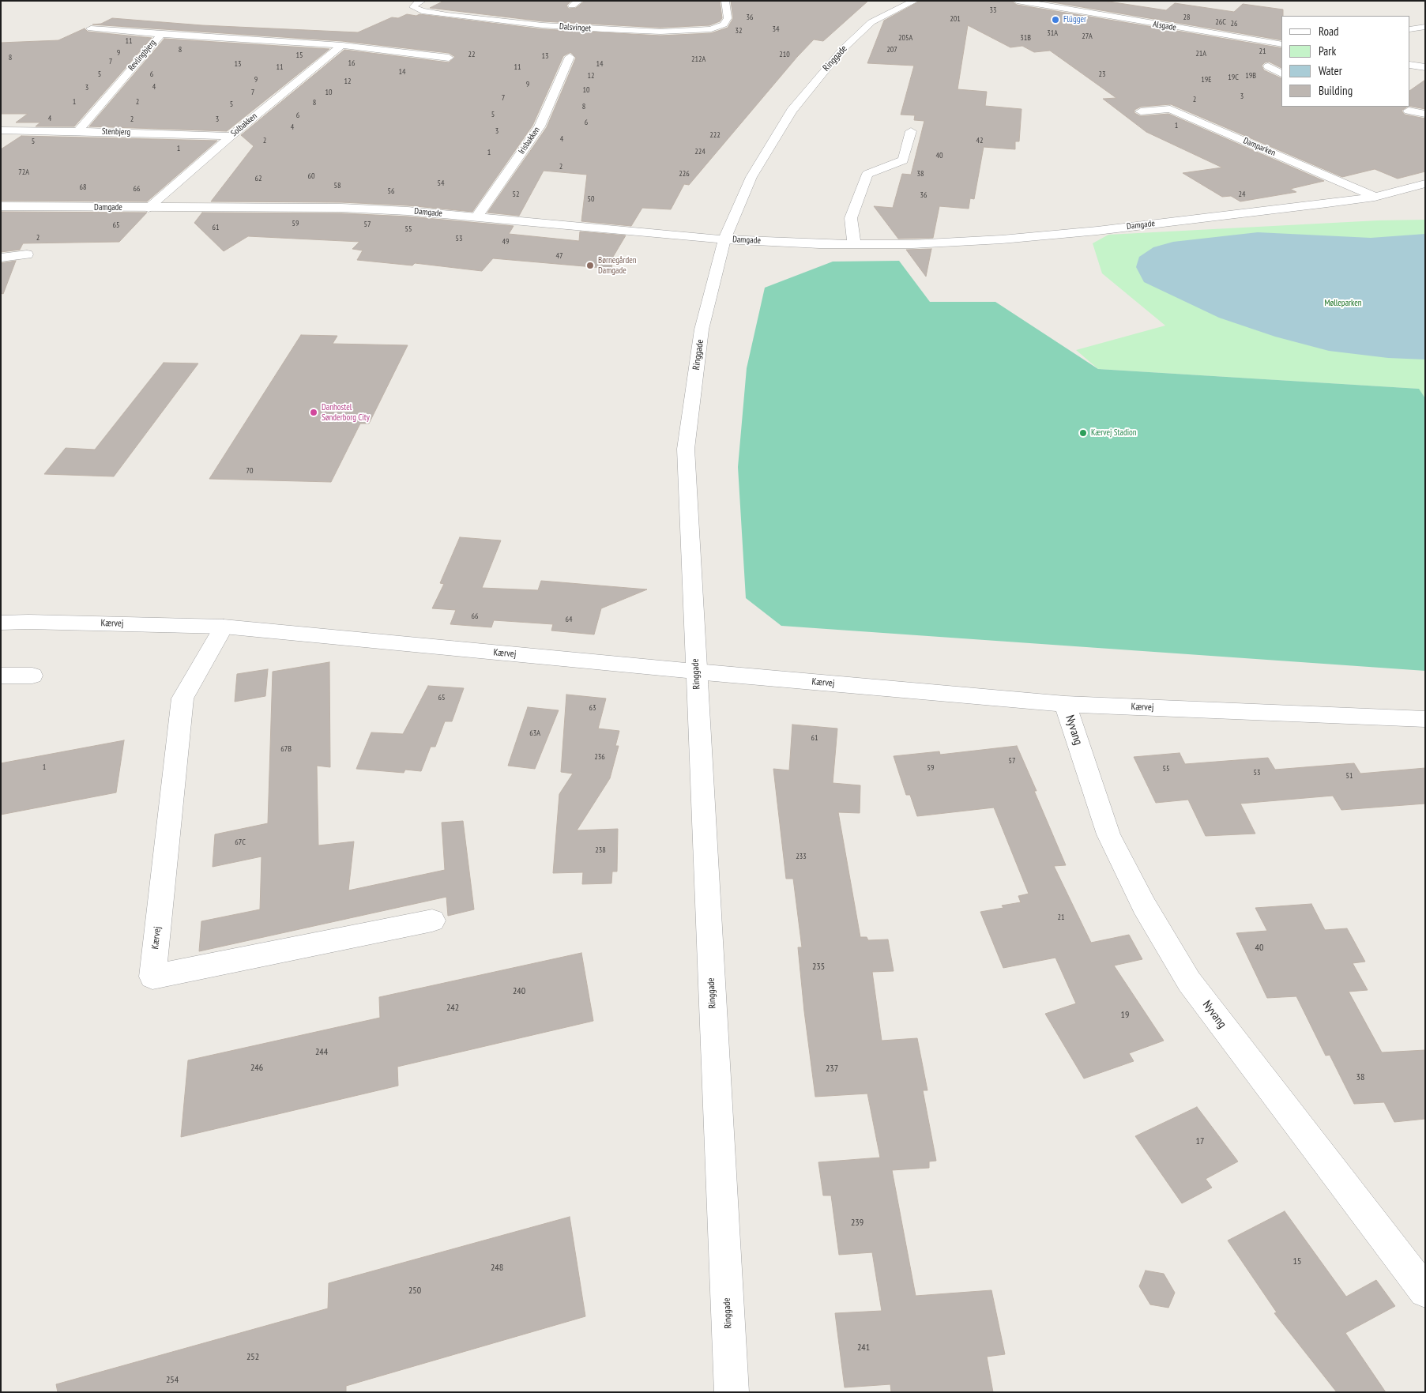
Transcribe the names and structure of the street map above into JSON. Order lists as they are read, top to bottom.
{
  "streets": {
    "street": [
      "Alsgade",
      "Dalsvinget",
      "Revlingbjerg",
      "Ringgade",
      "Solbakken",
      "Stenbjerg",
      "Irisbakken",
      "Damparken",
      "Damgade",
      "Kærvej",
      "Nyvang"
    ]
  },
  "crossings": [
    ["Revlingbjerg", "Stenbjerg"],
    ["Ringgade", "Damgade"],
    ["Ringgade", "Kærvej"],
    ["Solbakken", "Stenbjerg"],
    ["Solbakken", "Damgade"],
    ["Irisbakken", "Damgade"],
    ["Damparken", "Damgade"],
    ["Kærvej", "Nyvang"]
  ],
  "parks": ["Mølleparken"],
  "places": [
    "Flügger",
    "Børnegården Damgade",
    "Danhostel Sønderborg City",
    "Kærvej Stadion"
  ],
  "house_numbers": [
    "33",
    "36",
    "28",
    "201",
    "26C",
    "26",
    "34",
    "32",
    "31A",
    "27A",
    "205A",
    "31B",
    "11",
    "8",
    "207",
    "21",
    "9",
    "21A",
    "22",
    "210",
    "15",
    "13",
    "8",
    "212A",
    "7",
    "16",
    "13",
    "14",
    "11",
    "11",
    "14",
    "5",
    "6",
    "23",
    "12",
    "19B",
    "19C",
    "9",
    "19E",
    "12",
    "9",
    "4",
    "3",
    "10",
    "7",
    "10",
    "3",
    "7",
    "2",
    "1",
    "2",
    "8",
    "5",
    "8",
    "5",
    "6",
    "4",
    "2",
    "3",
    "6",
    "1",
    "4",
    "3",
    "222",
    "4",
    "2",
    "42",
    "5",
    "1",
    "224",
    "1",
    "40",
    "2",
    "72A",
    "226",
    "38",
    "60",
    "62",
    "54",
    "58",
    "68",
    "66",
    "56",
    "52",
    "24",
    "36",
    "50",
    "59",
    "57",
    "65",
    "61",
    "55",
    "2",
    "53",
    "49",
    "47",
    "70",
    "66",
    "64",
    "65",
    "63",
    "63A",
    "61",
    "67B",
    "236",
    "57",
    "1",
    "59",
    "55",
    "53",
    "51",
    "67C",
    "238",
    "233",
    "21",
    "40",
    "235",
    "240",
    "242",
    "19",
    "244",
    "246",
    "237",
    "38",
    "17",
    "239",
    "15",
    "248",
    "250",
    "241",
    "252",
    "254"
  ],
  "legend": [
    "Road",
    "Park",
    "Water",
    "Building"
  ]
}
